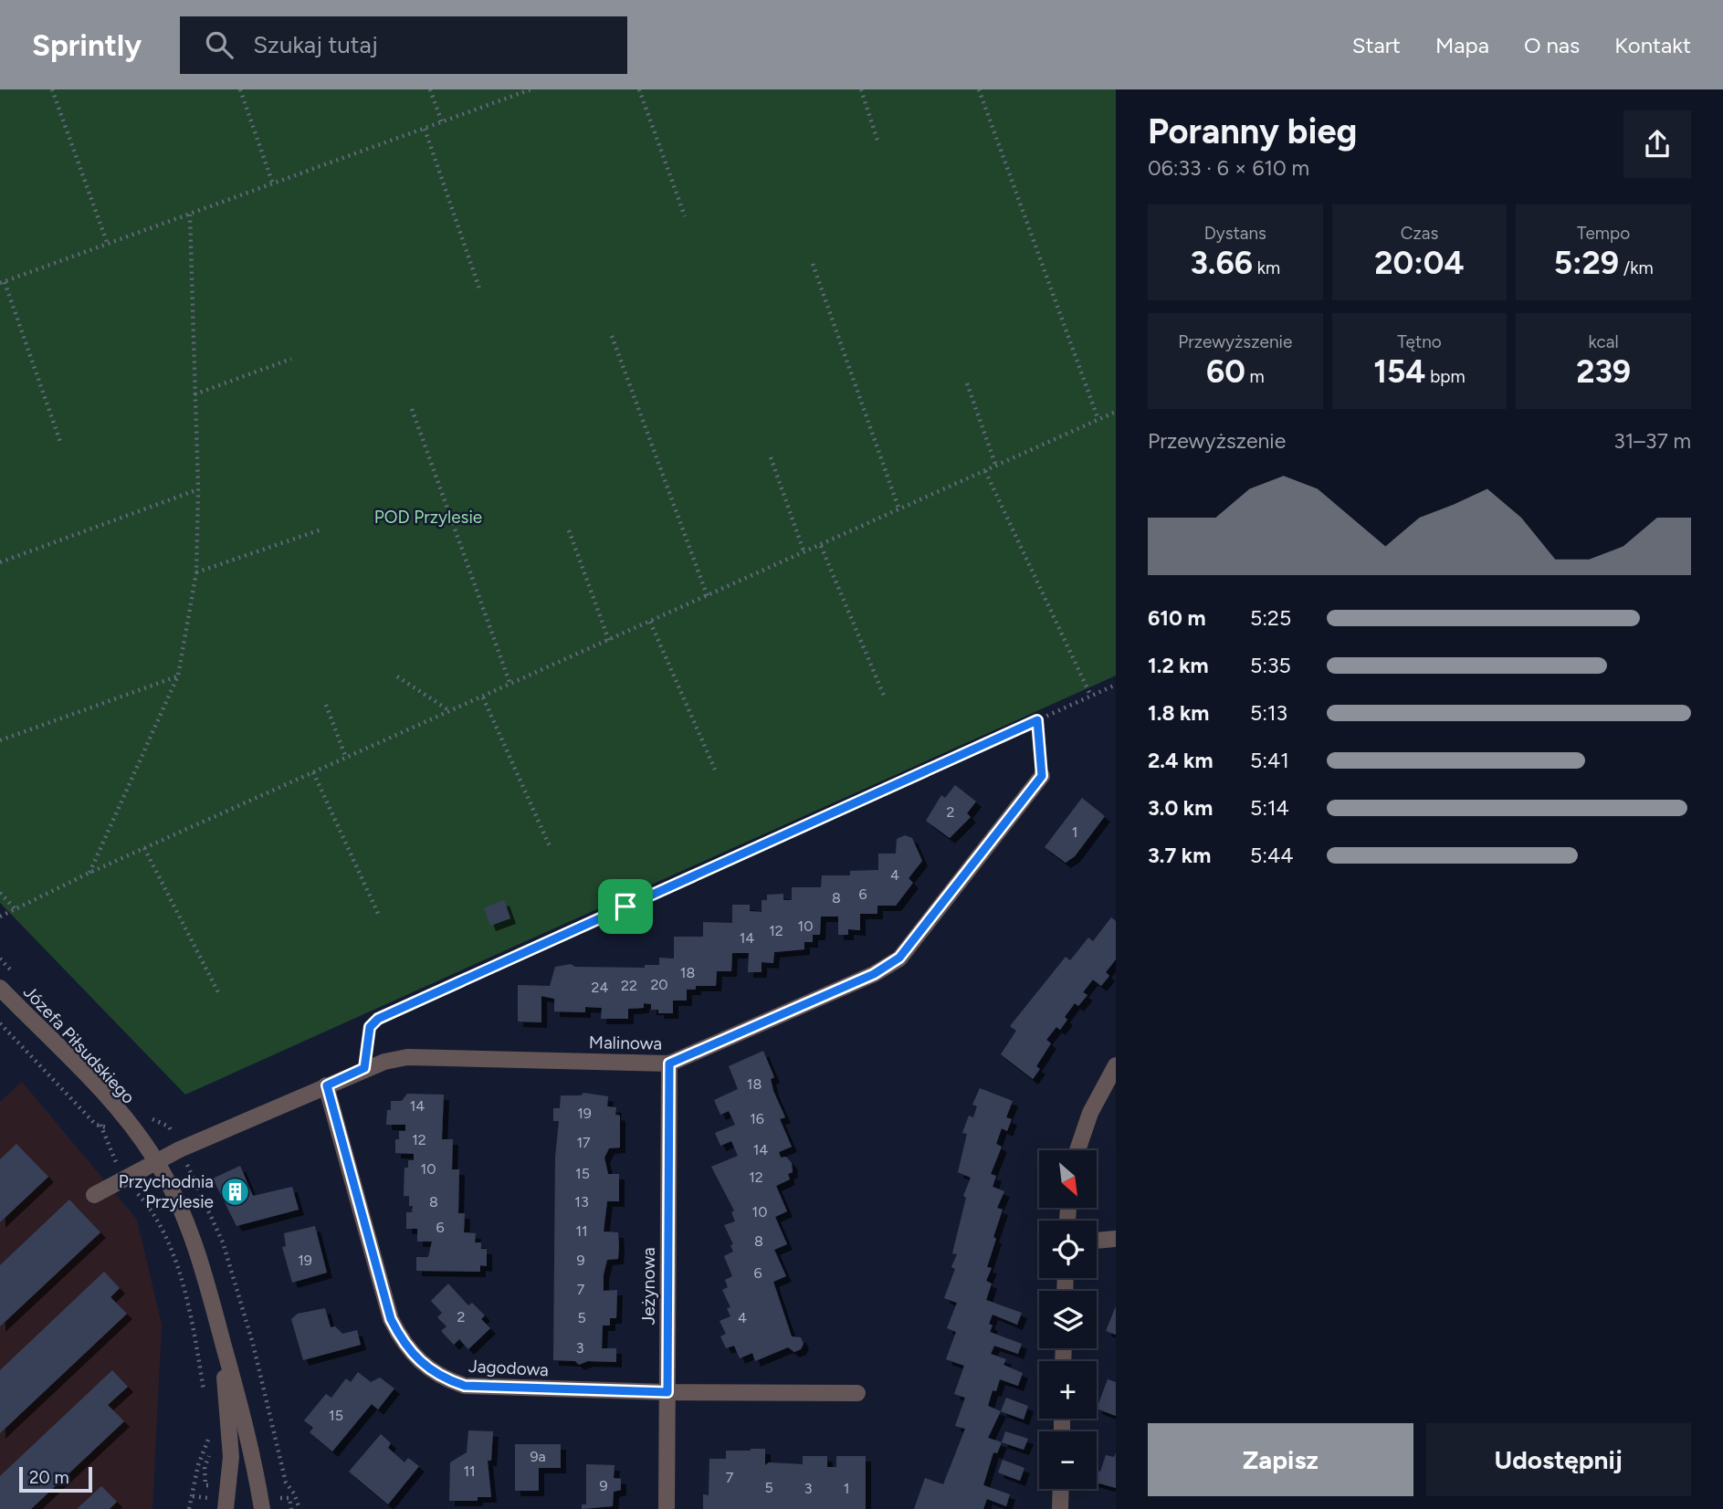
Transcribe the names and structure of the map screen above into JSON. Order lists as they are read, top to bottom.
{
  "streets": {
    "street": [
      "Malinowa",
      "Józefa Piłsudskiego",
      "Jeżynowa",
      "Jagodowa"
    ]
  },
  "crossings": [
    ["Malinowa", "Józefa Piłsudskiego"],
    ["Malinowa", "Jeżynowa"],
    ["Malinowa", "Jagodowa"],
    ["Jeżynowa", "Jagodowa"]
  ],
  "parks": ["POD Przylesie"],
  "places": {
    "building": ["Przychodnia Przylesie"]
  },
  "house_numbers": [
    "2",
    "1",
    "4",
    "6",
    "8",
    "10",
    "12",
    "14",
    "18",
    "20",
    "22",
    "24",
    "18",
    "14",
    "19",
    "16",
    "12",
    "17",
    "14",
    "10",
    "15",
    "12",
    "8",
    "13",
    "10",
    "6",
    "11",
    "8",
    "19",
    "9",
    "6",
    "7",
    "2",
    "5",
    "4",
    "3",
    "15",
    "9a",
    "11",
    "7",
    "9",
    "5",
    "3",
    "1"
  ],
  "scale_bar": "20 m",
  "north": "bottom right",
  "page": {
    "header": "Sprintly",
    "search": "Szukaj tutaj",
    "nav": [
      "Start",
      "Mapa",
      "O nas",
      "Kontakt"
    ],
    "heading": ["Poranny bieg", "06:33 · 6 × 610 m"],
    "stats": [
      ["Dystans", "3.66 km"],
      ["Czas", "20:04"],
      ["Tempo", "5:29 /km"],
      ["Przewyższenie", "60 m"],
      ["Tętno", "154 bpm"],
      ["kcal", "239"]
    ],
    "chart": ["Przewyższenie", "31–37 m"],
    "list": [
      {
        "name": "610 m",
        "note": "5:25"
      },
      {
        "name": "1.2 km",
        "note": "5:35"
      },
      {
        "name": "1.8 km",
        "note": "5:13"
      },
      {
        "name": "2.4 km",
        "note": "5:41"
      },
      {
        "name": "3.0 km",
        "note": "5:14"
      },
      {
        "name": "3.7 km",
        "note": "5:44"
      }
    ],
    "map_buttons": ["+", "−"],
    "buttons": ["Zapisz", "Udostępnij"],
    "scale": "20 m"
  }
}
